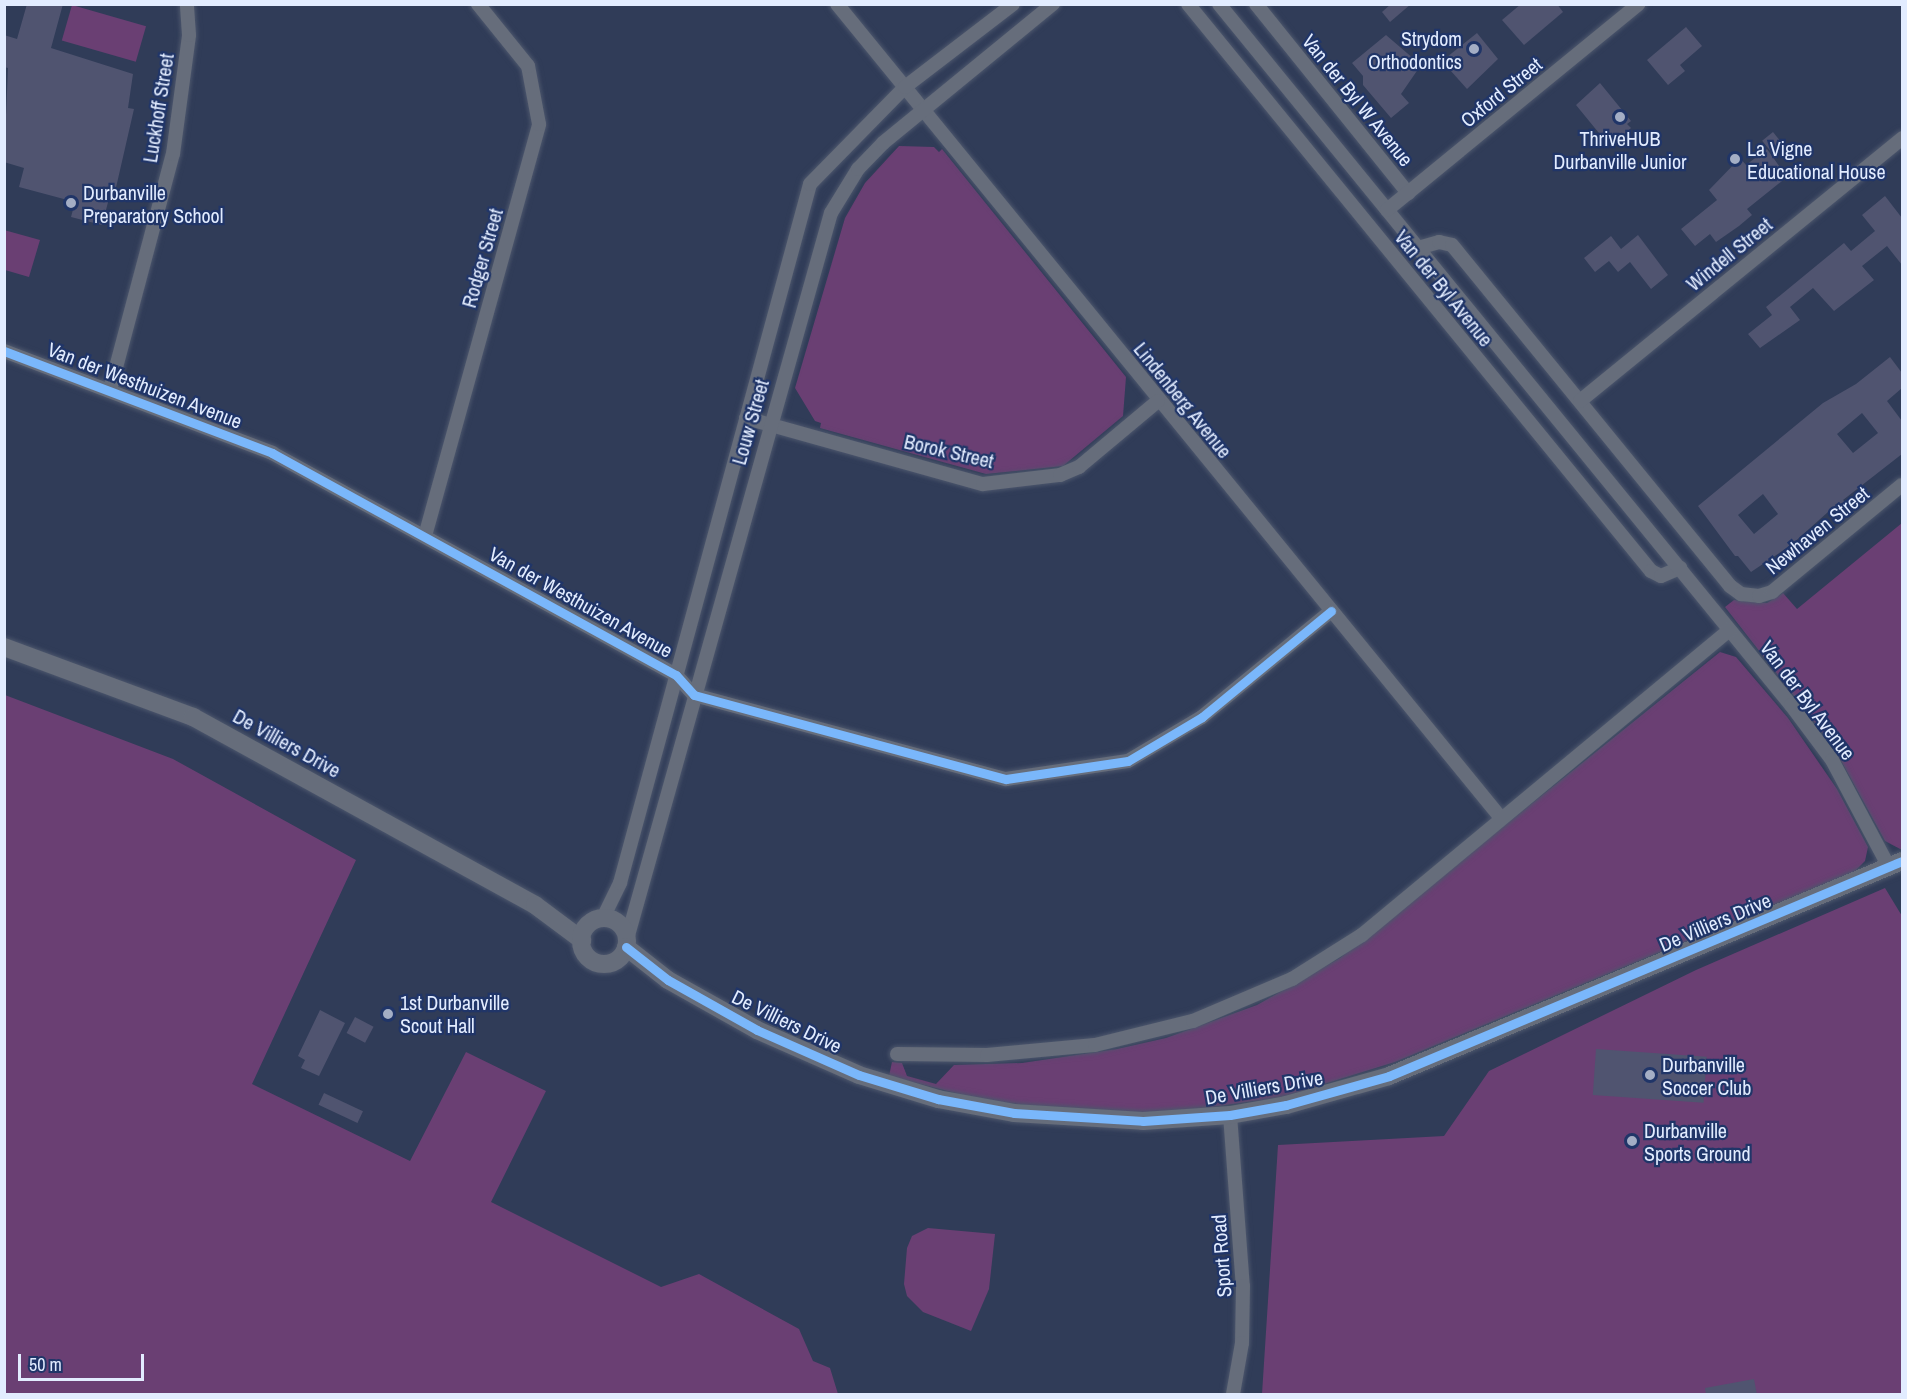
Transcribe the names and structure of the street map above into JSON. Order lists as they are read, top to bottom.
{
  "streets": {
    "street": [
      "Oxford Street",
      "Van der Byl W Avenue",
      "Luckhoff Street",
      "Windell Street",
      "Rodger Street",
      "Van der Byl Avenue",
      "Van der Westhuizen Avenue",
      "Lindenberg Avenue",
      "Louw Street",
      "Borok Street",
      "Newhaven Street",
      "De Villiers Drive",
      "Sport Road"
    ]
  },
  "crossings": [
    ["Oxford Street", "Van der Byl W Avenue"],
    ["Oxford Street", "Van der Byl Avenue"],
    ["Luckhoff Street", "Van der Westhuizen Avenue"],
    ["Windell Street", "Van der Byl Avenue"],
    ["Rodger Street", "Van der Westhuizen Avenue"],
    ["Van der Byl Avenue", "Newhaven Street"],
    ["Van der Byl Avenue", "De Villiers Drive"],
    ["Van der Westhuizen Avenue", "Louw Street"],
    ["Lindenberg Avenue", "Louw Street"],
    ["Lindenberg Avenue", "Borok Street"],
    ["Louw Street", "Borok Street"],
    ["Louw Street", "De Villiers Drive"],
    ["De Villiers Drive", "Sport Road"]
  ],
  "places": [
    "Strydom Orthodontics",
    "ThriveHUB Durbanville Junior",
    "La Vigne Educational House",
    "Durbanville Preparatory School",
    "1st Durbanville Scout Hall",
    "Durbanville Soccer Club",
    "Durbanville Sports Ground"
  ],
  "scale_bar": "50 m"
}
